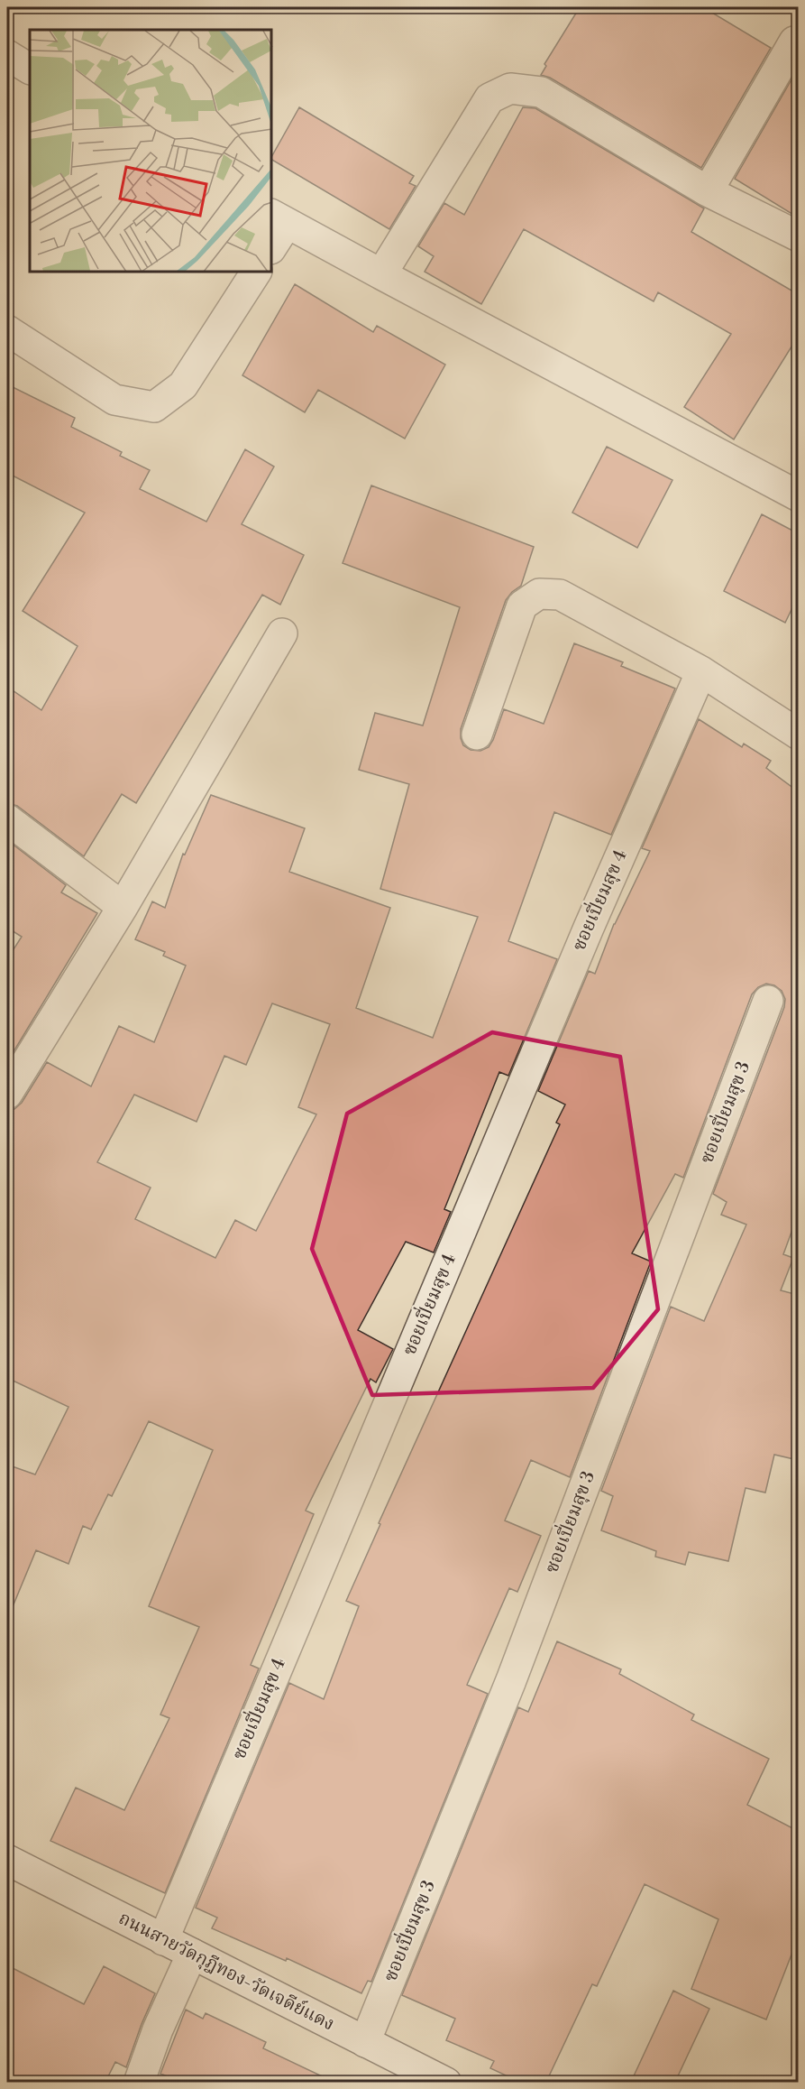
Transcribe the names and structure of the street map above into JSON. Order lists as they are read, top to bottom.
{
  "streets": {
    "street": ["ซอยเปี่ยมสุข 4", "ซอยเปี่ยมสุข 3", "ถนนสายวัดกุฎีทอง-วัดเจดีย์แดง"]
  },
  "crossings": [
    ["ซอยเปี่ยมสุข 4", "ถนนสายวัดกุฎีทอง-วัดเจดีย์แดง"],
    ["ซอยเปี่ยมสุข 3", "ถนนสายวัดกุฎีทอง-วัดเจดีย์แดง"]
  ]
}
